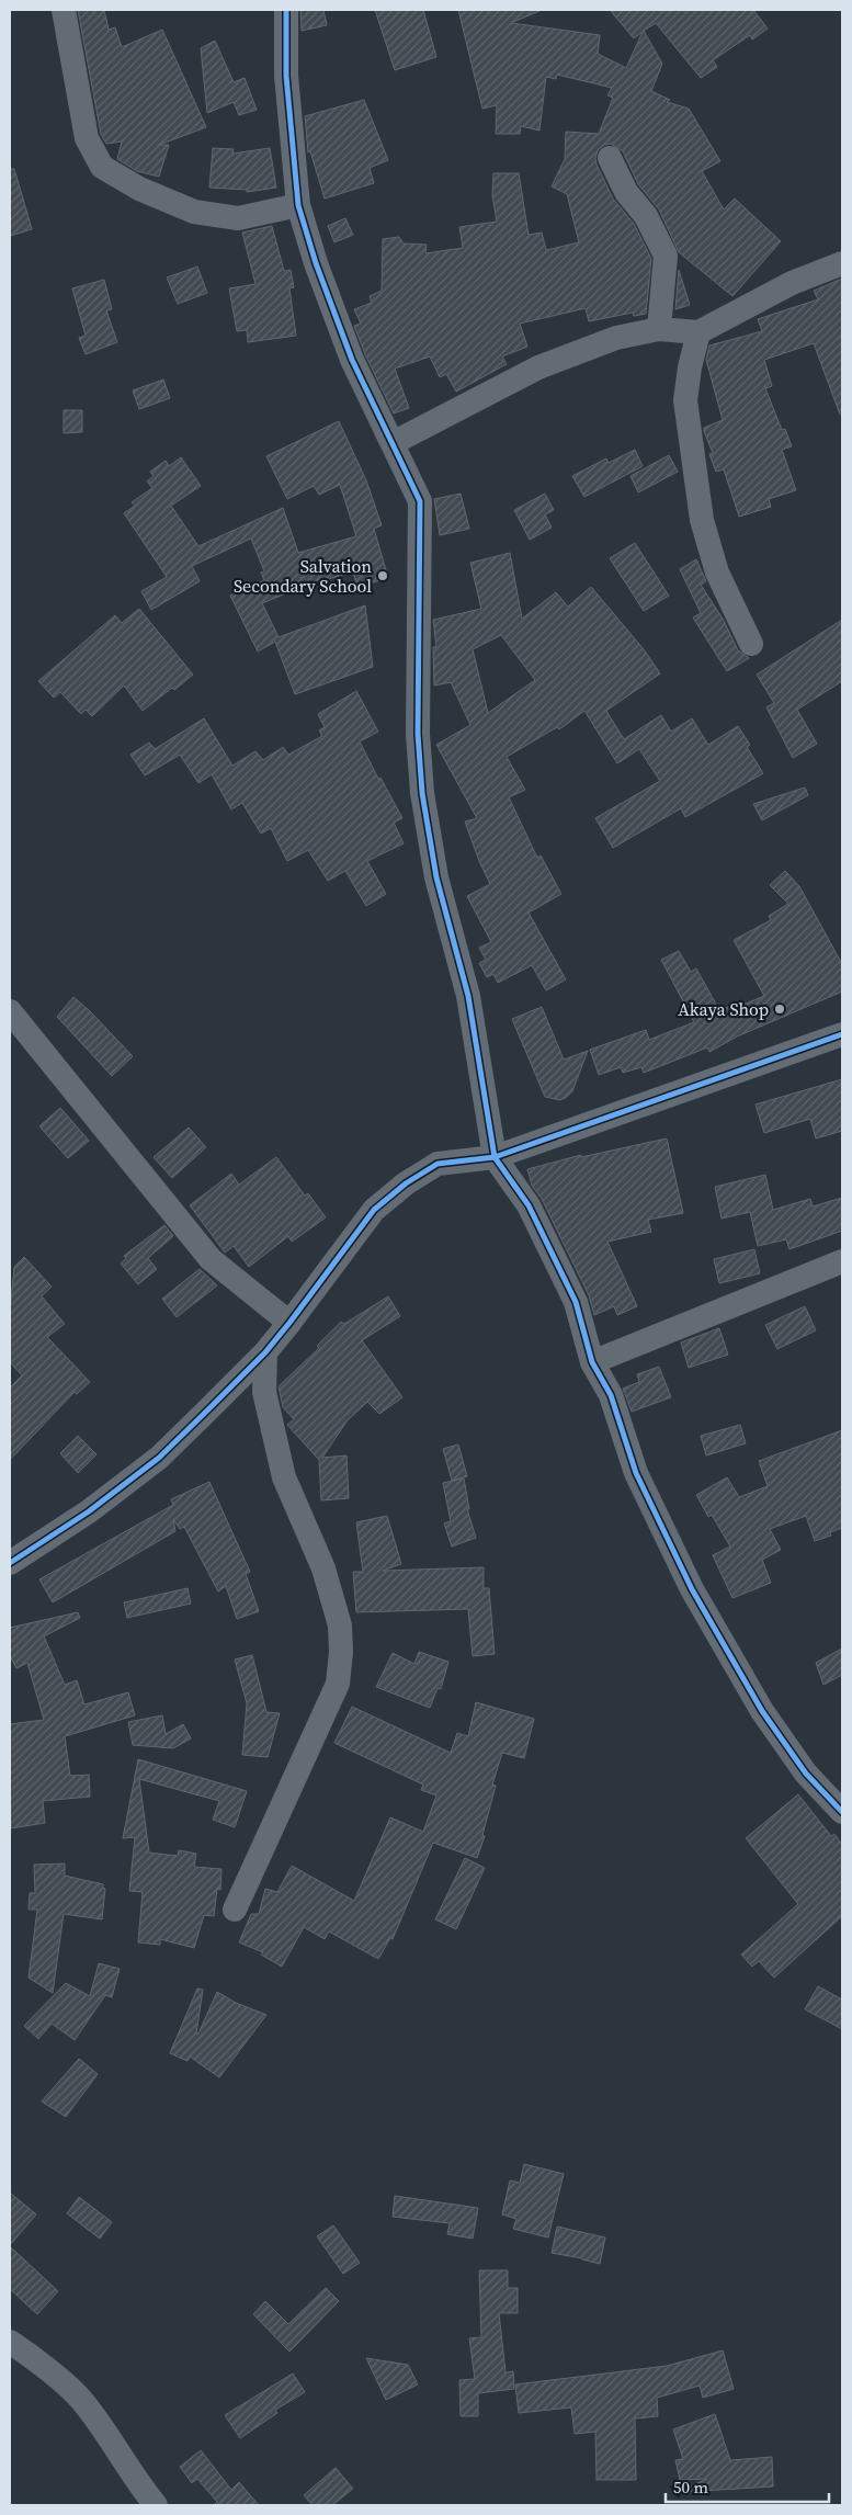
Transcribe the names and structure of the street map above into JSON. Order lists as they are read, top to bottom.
{
  "places": ["Salvation Secondary School", "Akaya Shop"],
  "scale_bar": "50 m"
}
